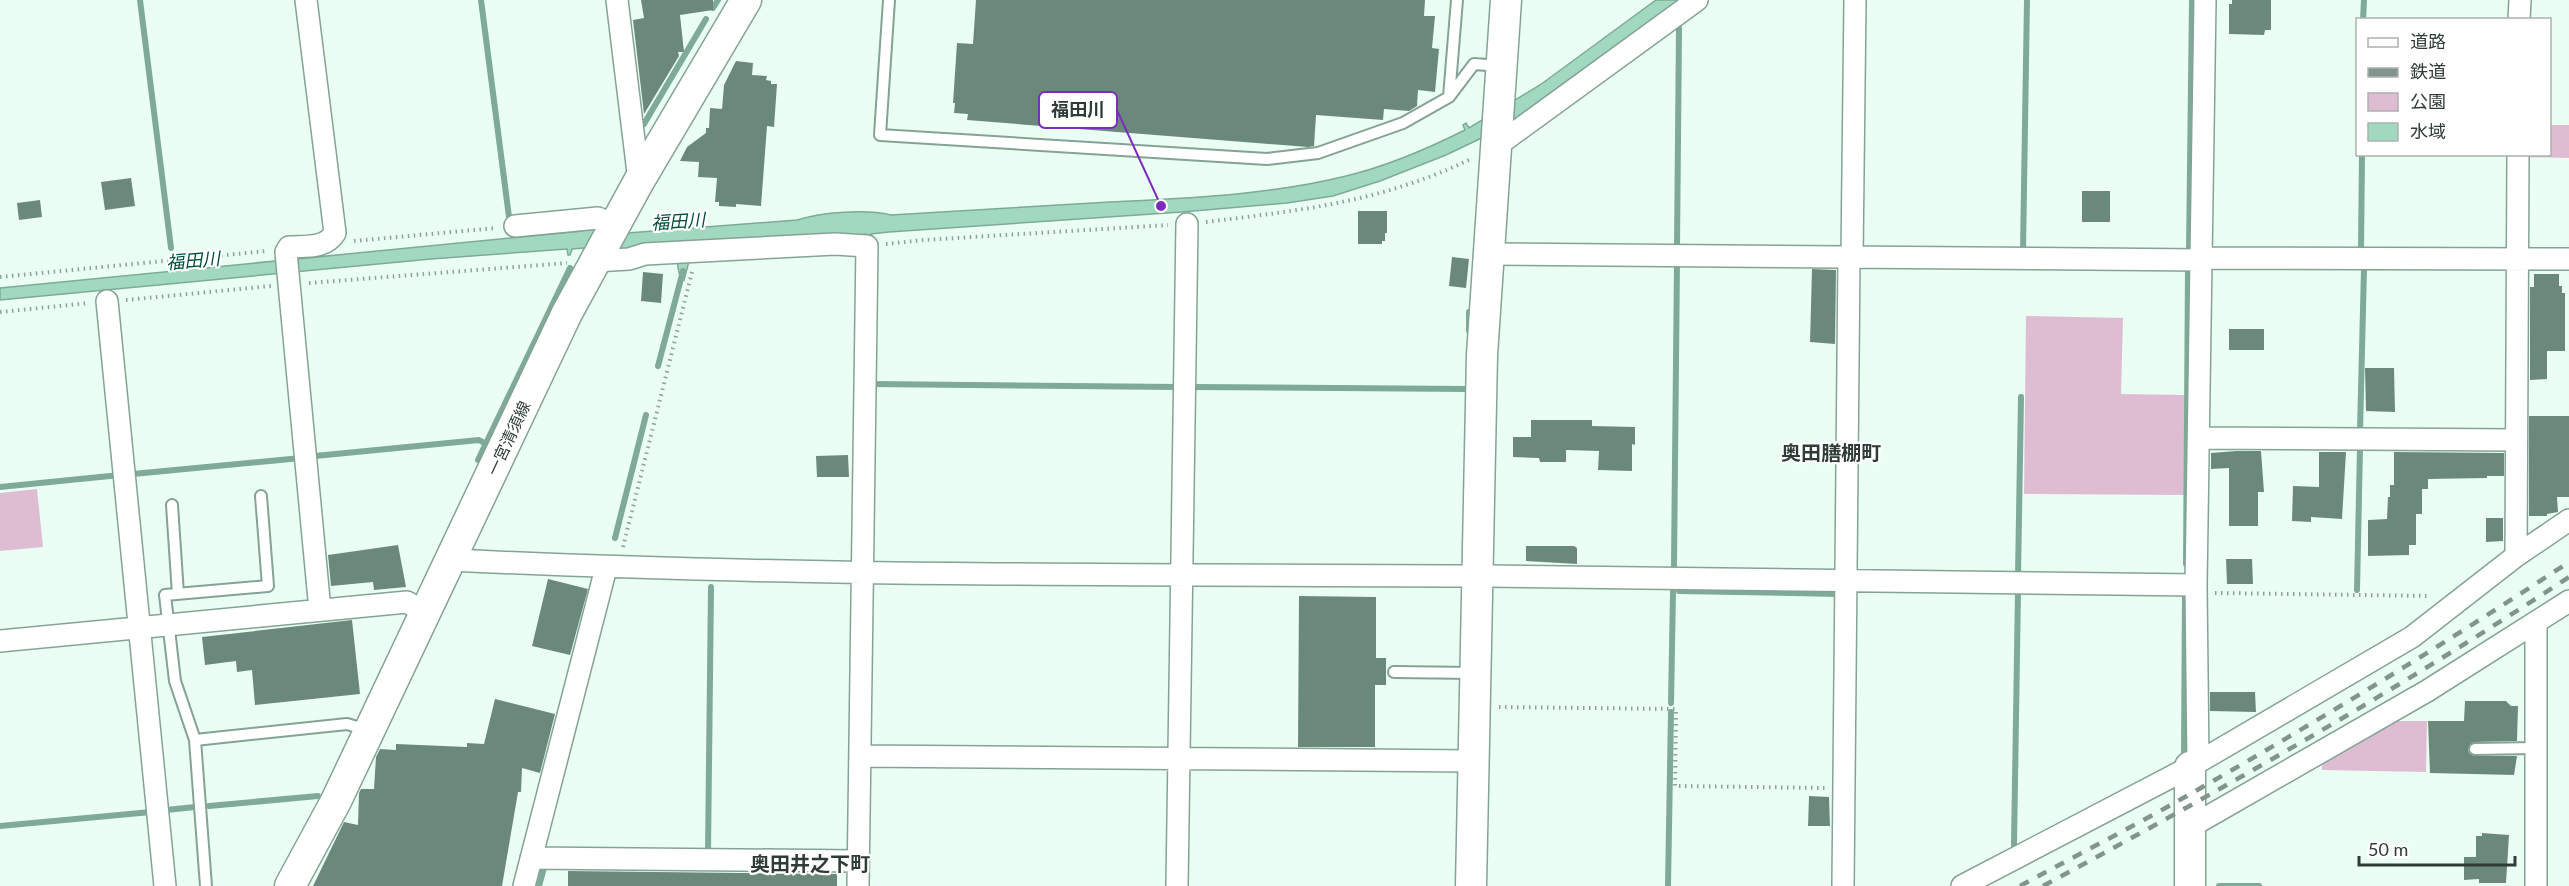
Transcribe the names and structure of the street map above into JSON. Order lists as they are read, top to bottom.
{
  "streets": {
    "street": ["一宮清須線"]
  },
  "districts": ["奥田膳棚町", "奥田井之下町"],
  "water": ["福田川"],
  "places": ["福田川"],
  "legend": [
    "道路",
    "鉄道",
    "公園",
    "水域"
  ],
  "scale_bar": "50 m"
}
